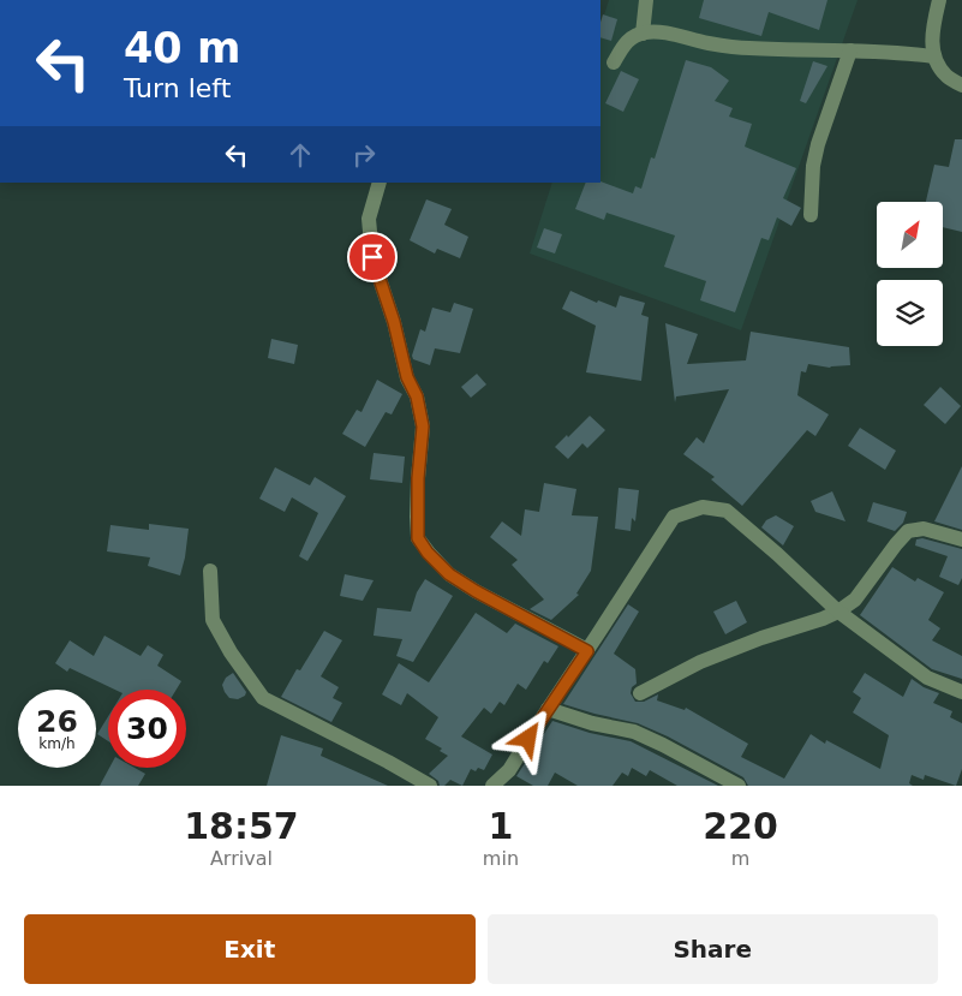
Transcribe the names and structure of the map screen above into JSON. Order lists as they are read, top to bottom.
{
  "north": "top right",
  "page": {
    "turn": ["40 m", "Turn left"],
    "speed": "26 km/h",
    "limit": "30",
    "eta": [
      "18:57",
      "Arrival",
      "1",
      "min",
      "220",
      "m"
    ],
    "buttons": ["Exit", "Share"]
  }
}
